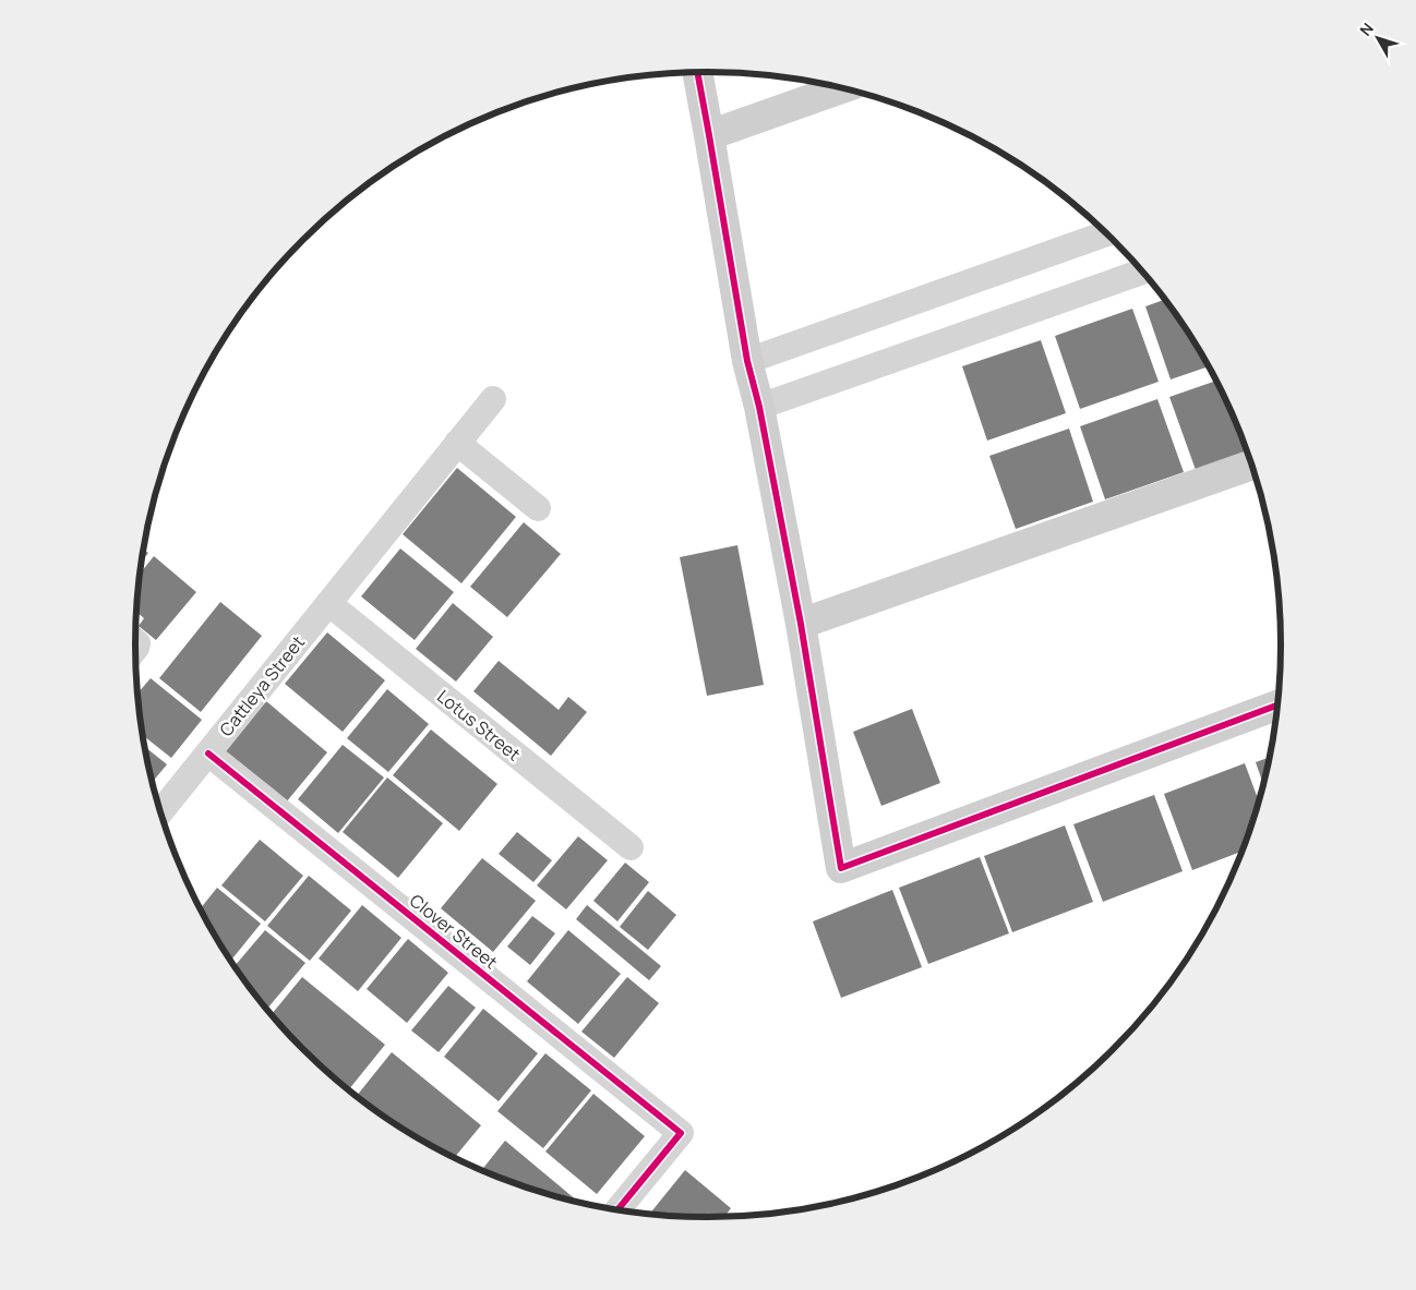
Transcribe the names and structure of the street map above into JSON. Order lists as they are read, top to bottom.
{
  "streets": {
    "street": ["Cattleya Street", "Lotus Street", "Clover Street"]
  },
  "crossings": [
    ["Cattleya Street", "Lotus Street"],
    ["Cattleya Street", "Clover Street"]
  ],
  "north": "top left"
}
